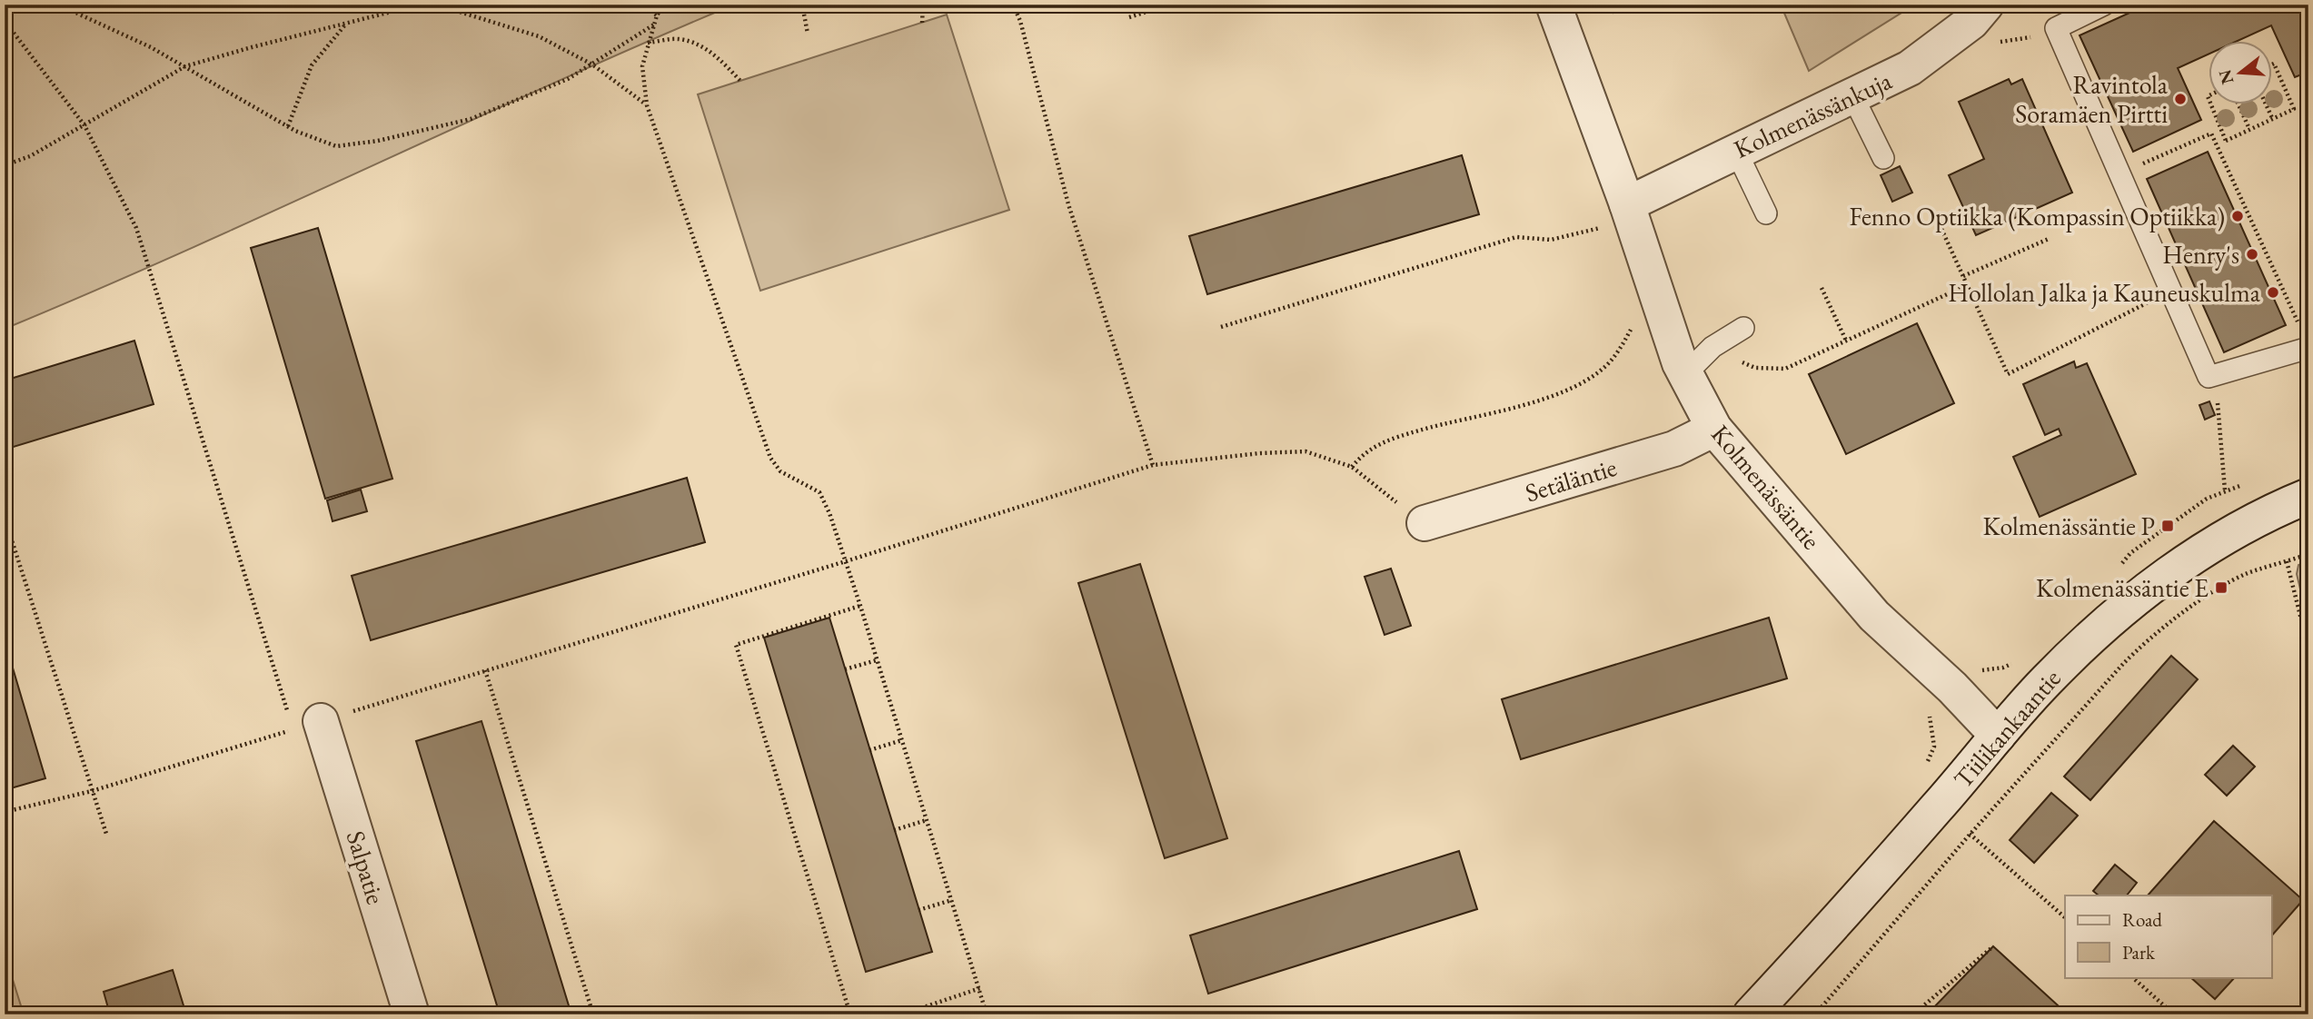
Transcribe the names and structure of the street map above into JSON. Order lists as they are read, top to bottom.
{
  "streets": {
    "street": [
      "Kolmenässänkuja",
      "Setäläntie",
      "Kolmenässäntie",
      "Tiilikankaantie",
      "Salpatie"
    ]
  },
  "crossings": [
    ["Kolmenässänkuja", "Kolmenässäntie"],
    ["Setäläntie", "Kolmenässäntie"],
    ["Kolmenässäntie", "Tiilikankaantie"]
  ],
  "places": {
    "other": [
      "Ravintola Soramäen Pirtti",
      "Fenno Optiikka (Kompassin Optiikka)",
      "Henry's",
      "Hollolan Jalka ja Kauneuskulma"
    ],
    "transit": ["Kolmenässäntie P", "Kolmenässäntie E"]
  },
  "legend": ["Road", "Park"],
  "north": "left"
}
